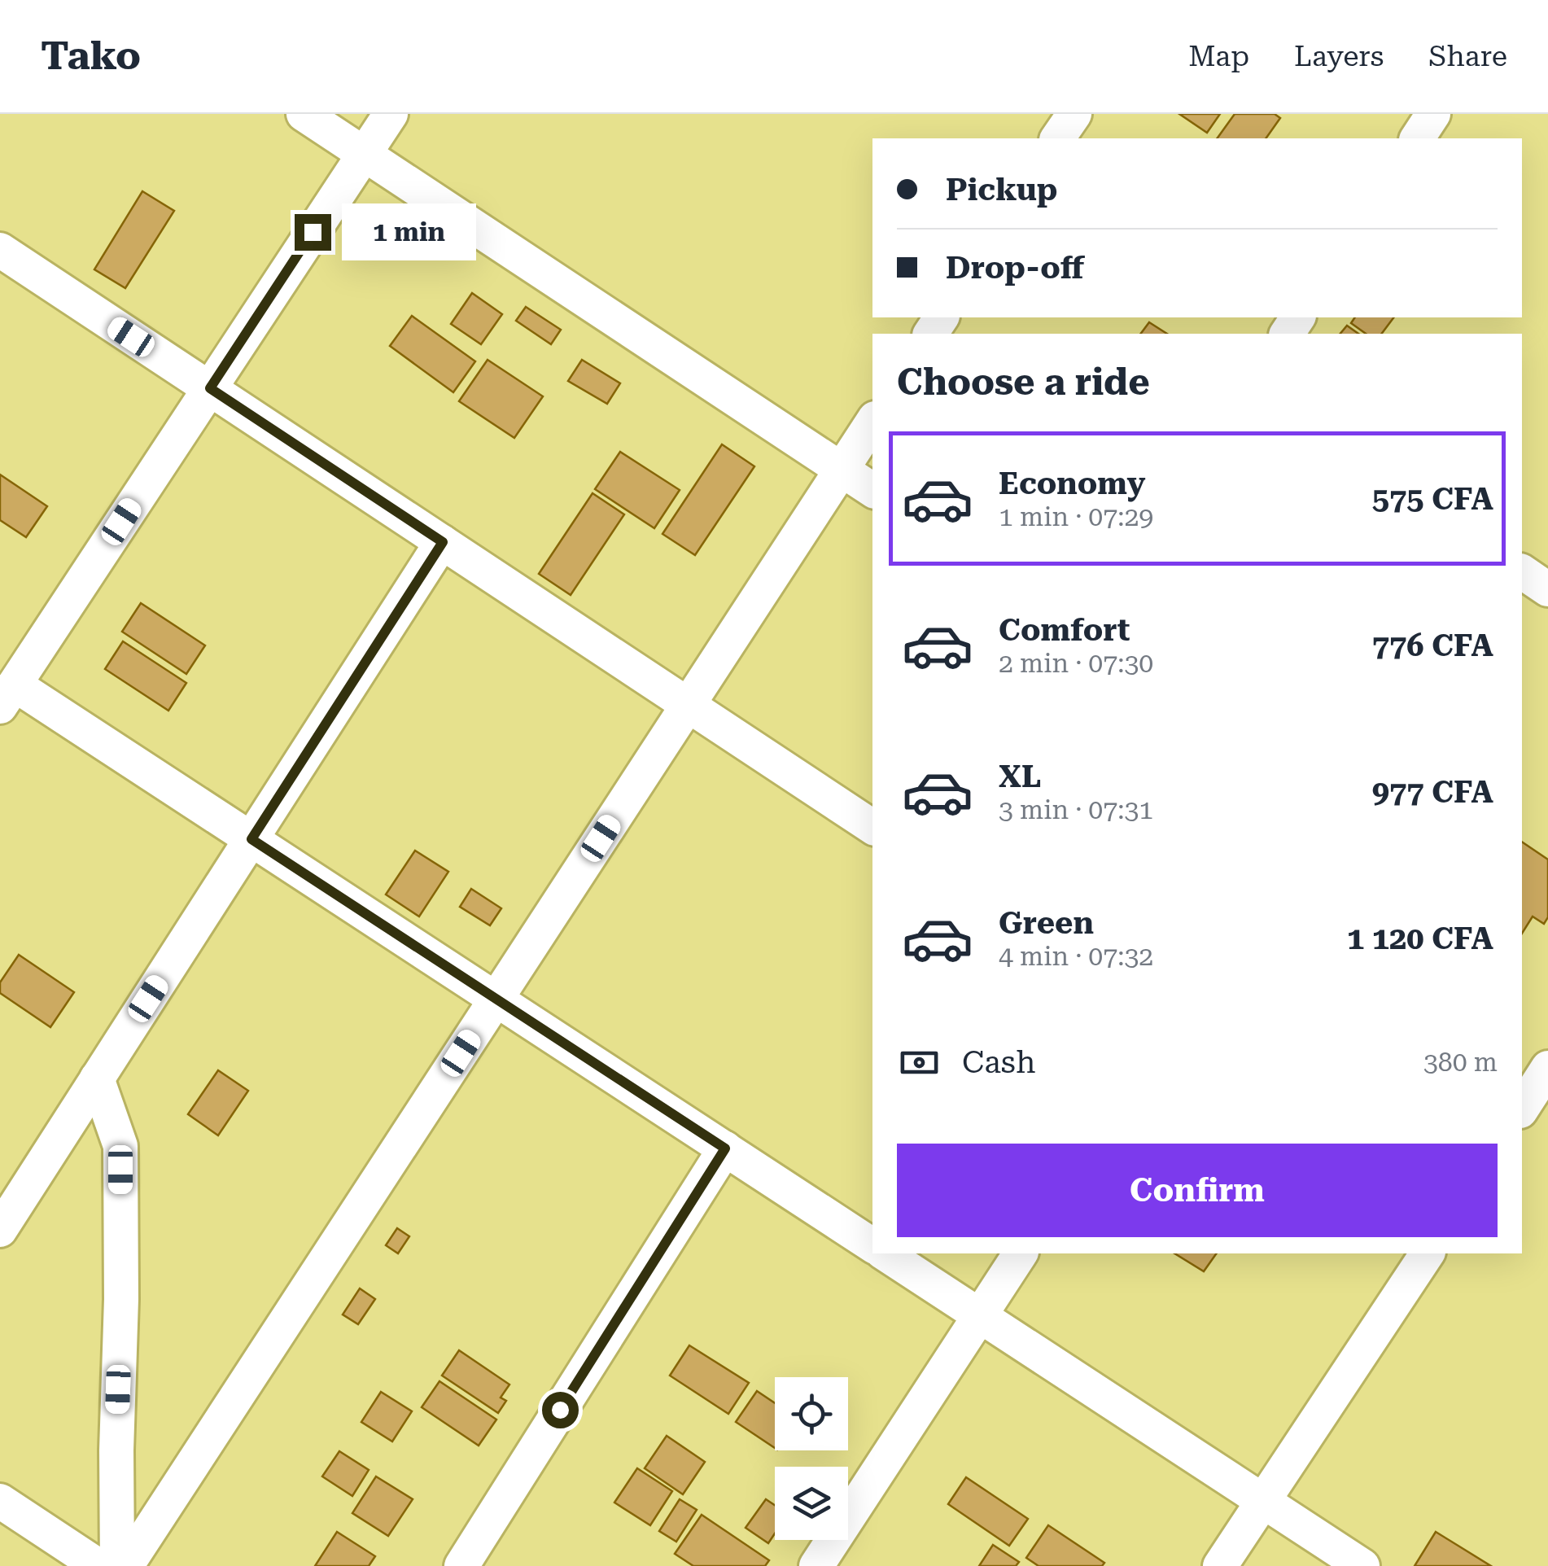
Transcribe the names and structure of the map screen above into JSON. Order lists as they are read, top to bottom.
{
  "page": {
    "header": "Tako",
    "nav": ["Map", "Layers", "Share"],
    "banner": ["Pickup", "Drop-off"],
    "bubble": "1 min",
    "heading": "Choose a ride",
    "list": [
      {
        "name": "Economy",
        "note": "1 min · 07:29",
        "value": "575 CFA"
      },
      {
        "name": "Comfort",
        "note": "2 min · 07:30",
        "value": "776 CFA"
      },
      {
        "name": "XL",
        "note": "3 min · 07:31",
        "value": "977 CFA"
      },
      {
        "name": "Green",
        "note": "4 min · 07:32",
        "value": "1 120 CFA"
      }
    ],
    "pay": ["Cash", "380 m"],
    "buttons": "Confirm"
  }
}
